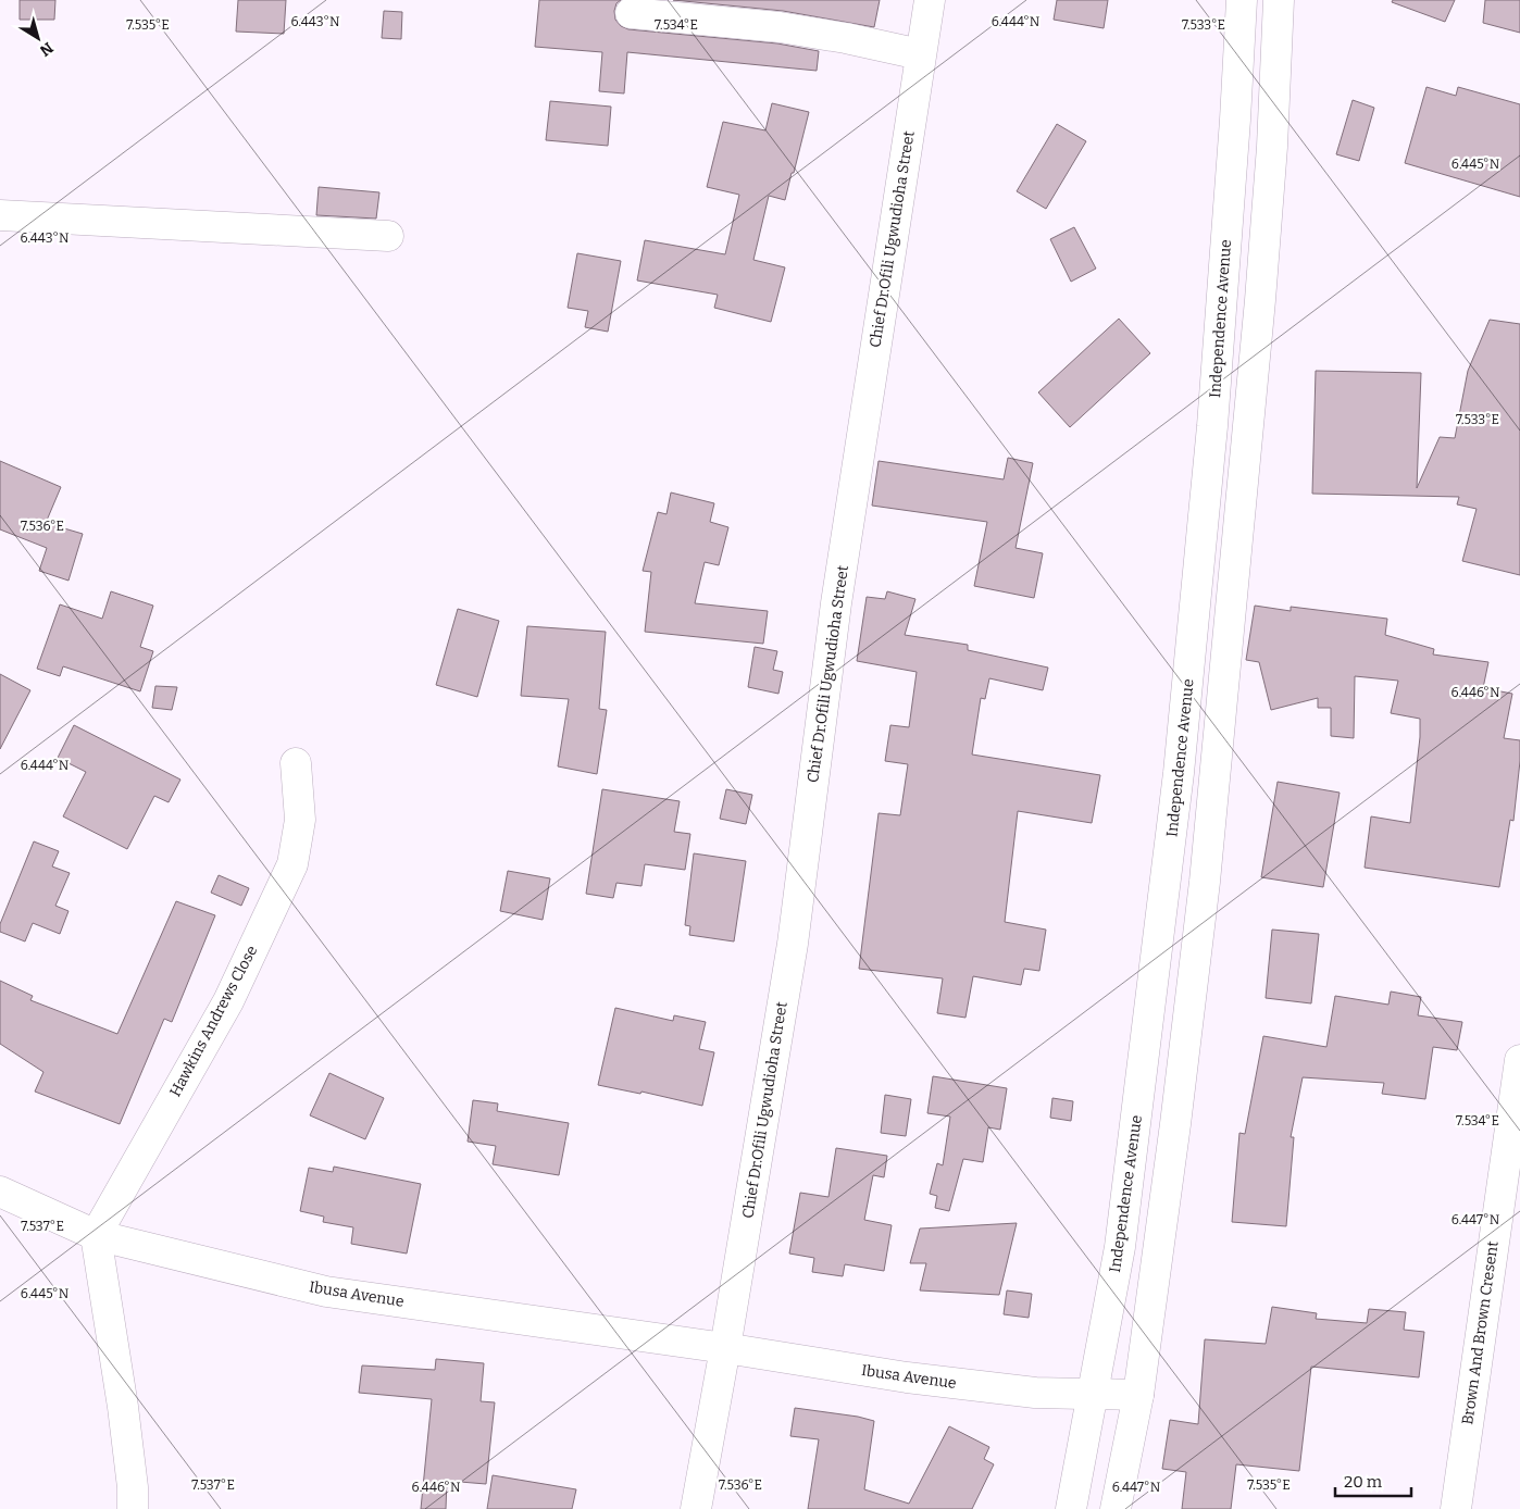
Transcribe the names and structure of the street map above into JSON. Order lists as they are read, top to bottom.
{
  "streets": {
    "street": [
      "Chief Dr.Ofili Ugwudioha Street",
      "Independence Avenue",
      "Hawkins Andrews Close",
      "Ibusa Avenue",
      "Brown And Brown Cresent"
    ]
  },
  "crossings": [
    ["Chief Dr.Ofili Ugwudioha Street", "Ibusa Avenue"],
    ["Independence Avenue", "Ibusa Avenue"],
    ["Hawkins Andrews Close", "Ibusa Avenue"]
  ],
  "scale_bar": "20 m",
  "north": "bottom right",
  "coordinates": [
    "6.443°N",
    "6.444°N",
    "7.535°E",
    "7.534°E",
    "7.533°E",
    "6.445°N",
    "7.536°E",
    "6.446°N",
    "6.447°N",
    "7.537°E"
  ]
}
